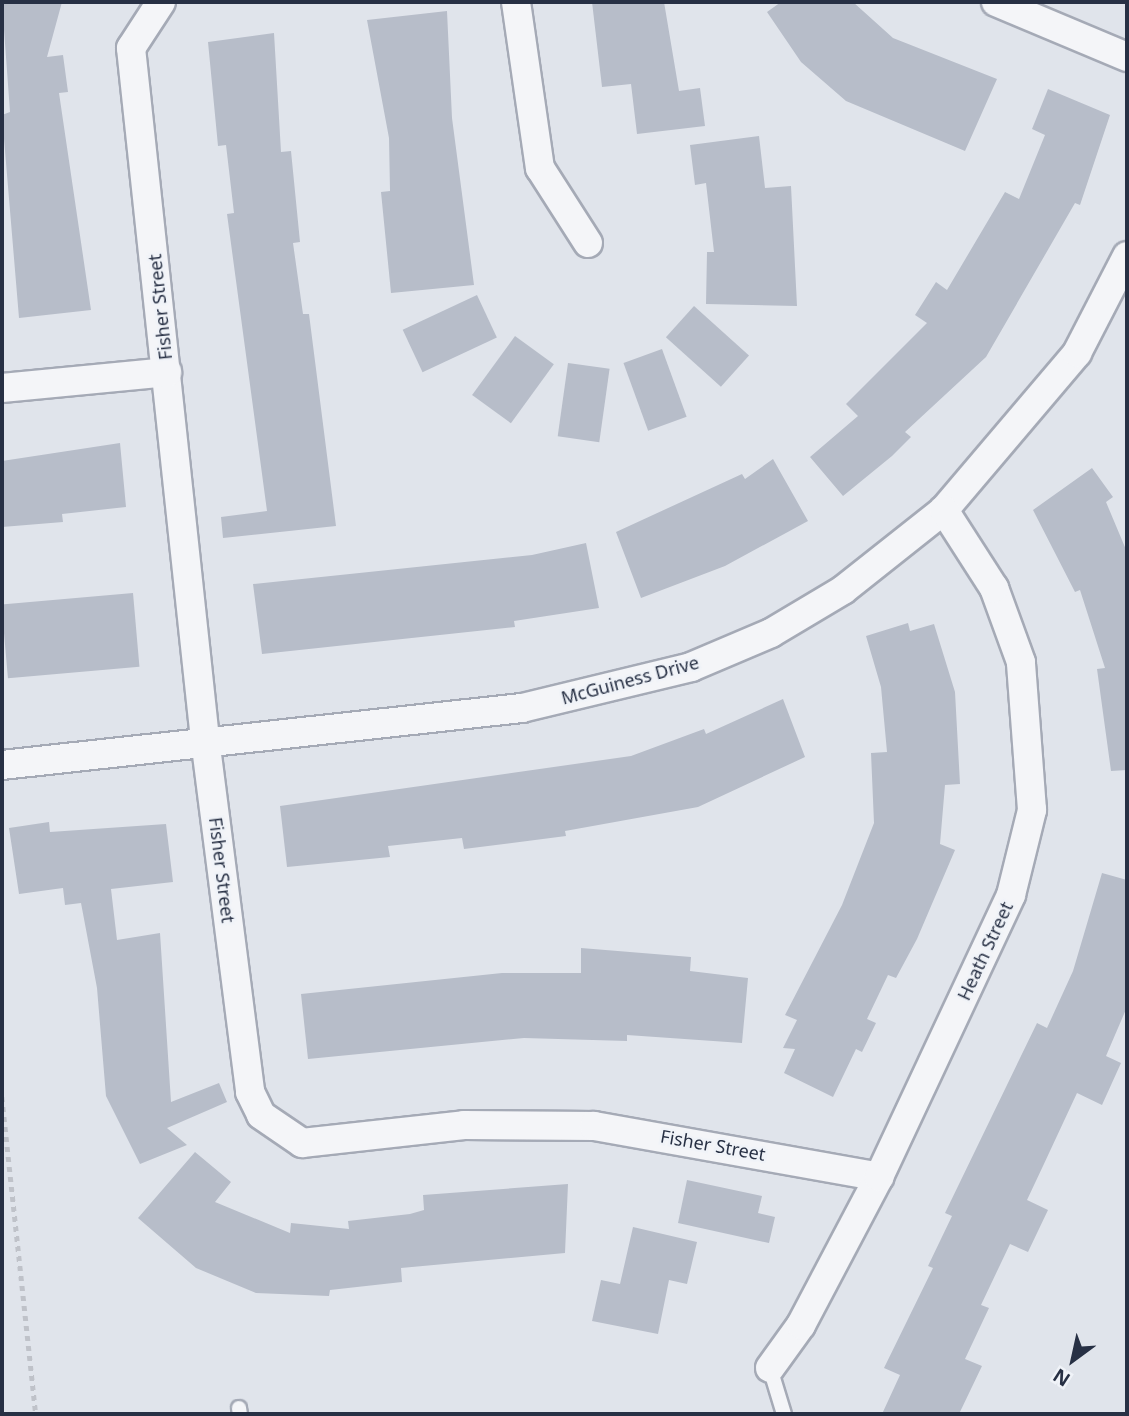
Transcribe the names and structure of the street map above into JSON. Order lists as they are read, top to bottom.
{
  "streets": {
    "street": ["Fisher Street", "McGuiness Drive", "Heath Street"]
  },
  "crossings": [
    ["Fisher Street", "McGuiness Drive"],
    ["Fisher Street", "Heath Street"],
    ["McGuiness Drive", "Heath Street"]
  ],
  "north": "bottom left"
}
